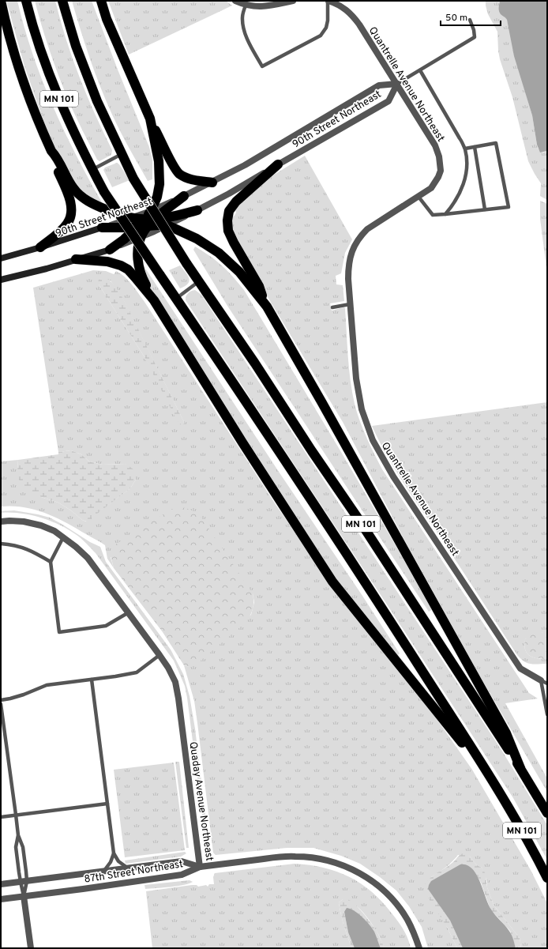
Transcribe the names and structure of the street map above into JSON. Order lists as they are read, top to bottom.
{
  "streets": {
    "highway": ["MN 101"],
    "main road": ["90th Street Northeast"],
    "street": ["Quantrelle Avenue Northeast", "Quaday Avenue Northeast", "87th Street Northeast"]
  },
  "crossings": [
    ["Quantrelle Avenue Northeast", "90th Street Northeast"],
    ["Quaday Avenue Northeast", "87th Street Northeast"]
  ],
  "scale_bar": "50 m"
}
